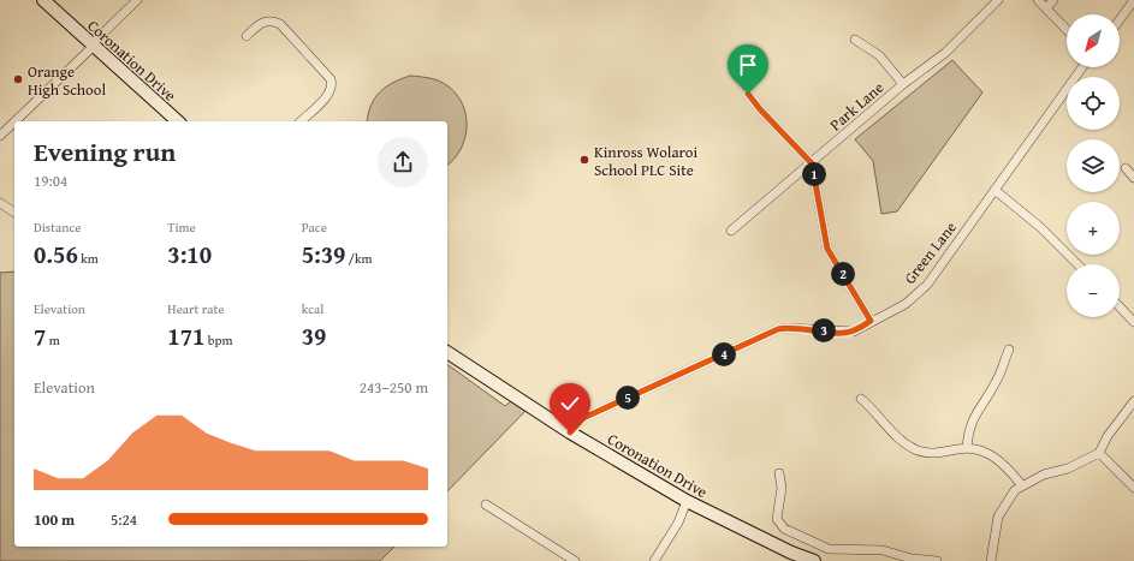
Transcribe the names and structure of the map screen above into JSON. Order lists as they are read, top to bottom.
{
  "streets": {
    "main road": ["Coronation Drive"],
    "street": ["Park Lane", "Green Lane"]
  },
  "crossings": [
    ["Coronation Drive", "Green Lane"]
  ],
  "places": ["Orange High School", "Kinross Wolaroi School PLC Site"],
  "north": "bottom left",
  "page": {
    "map_buttons": ["+", "−"],
    "heading": ["Evening run", "19:04"],
    "pins": [
      "1",
      "2",
      "3",
      "4",
      "5"
    ],
    "stats": [
      ["Distance", "0.56 km"],
      ["Time", "3:10"],
      ["Pace", "5:39 /km"],
      ["Elevation", "7 m"],
      ["Heart rate", "171 bpm"],
      ["kcal", "39"]
    ],
    "chart": ["Elevation", "243–250 m"],
    "list": [
      {
        "name": "100 m",
        "note": "5:24"
      }
    ]
  }
}
